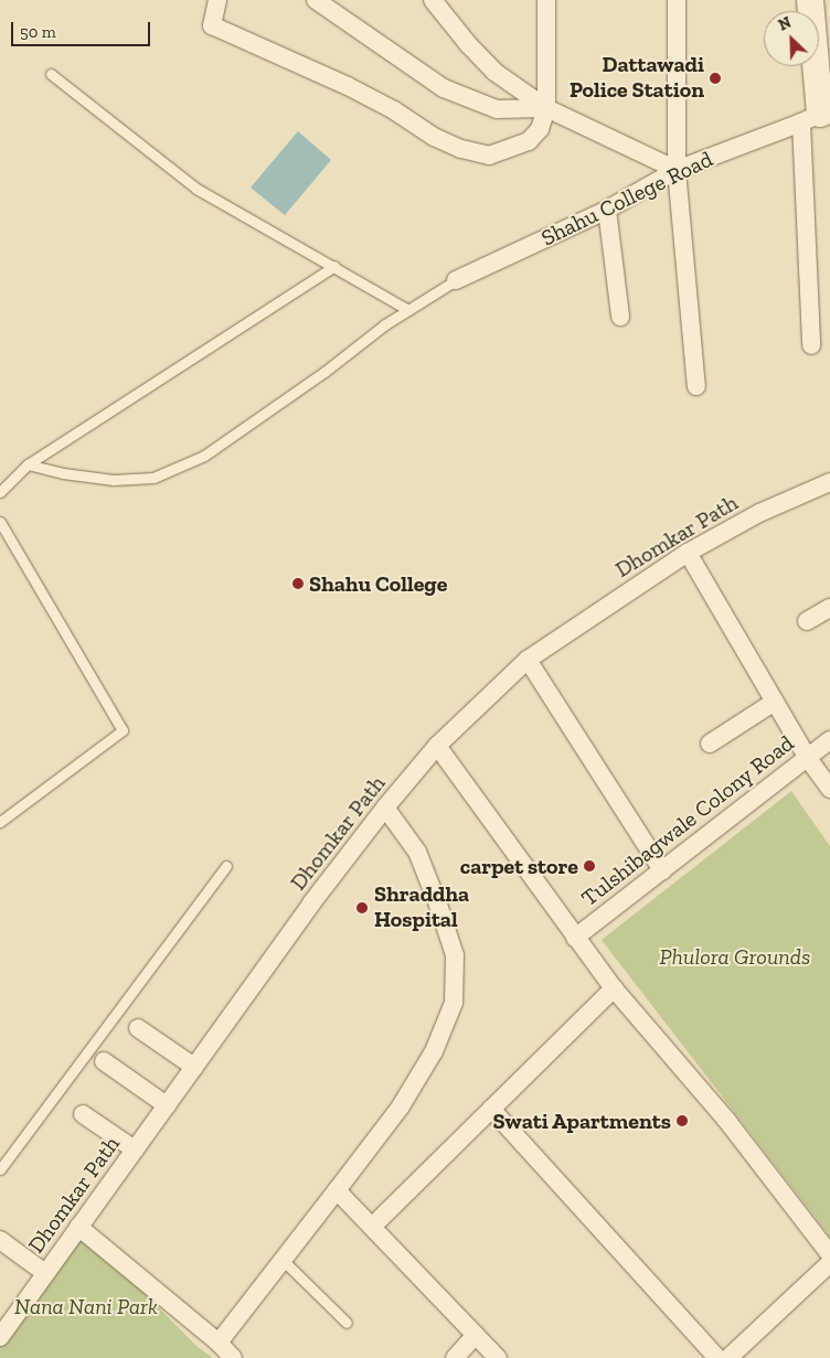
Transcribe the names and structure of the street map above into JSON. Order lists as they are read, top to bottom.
{
  "streets": {
    "street": ["Shahu College Road", "Dhomkar Path", "Tulshibagwale Colony Road"]
  },
  "parks": ["Phulora Grounds", "Nana Nani Park"],
  "places": [
    "Dattawadi Police Station",
    "Shahu College",
    "carpet store",
    "Shraddha Hospital",
    "Swati Apartments"
  ],
  "scale_bar": "50 m",
  "north": "top left"
}
